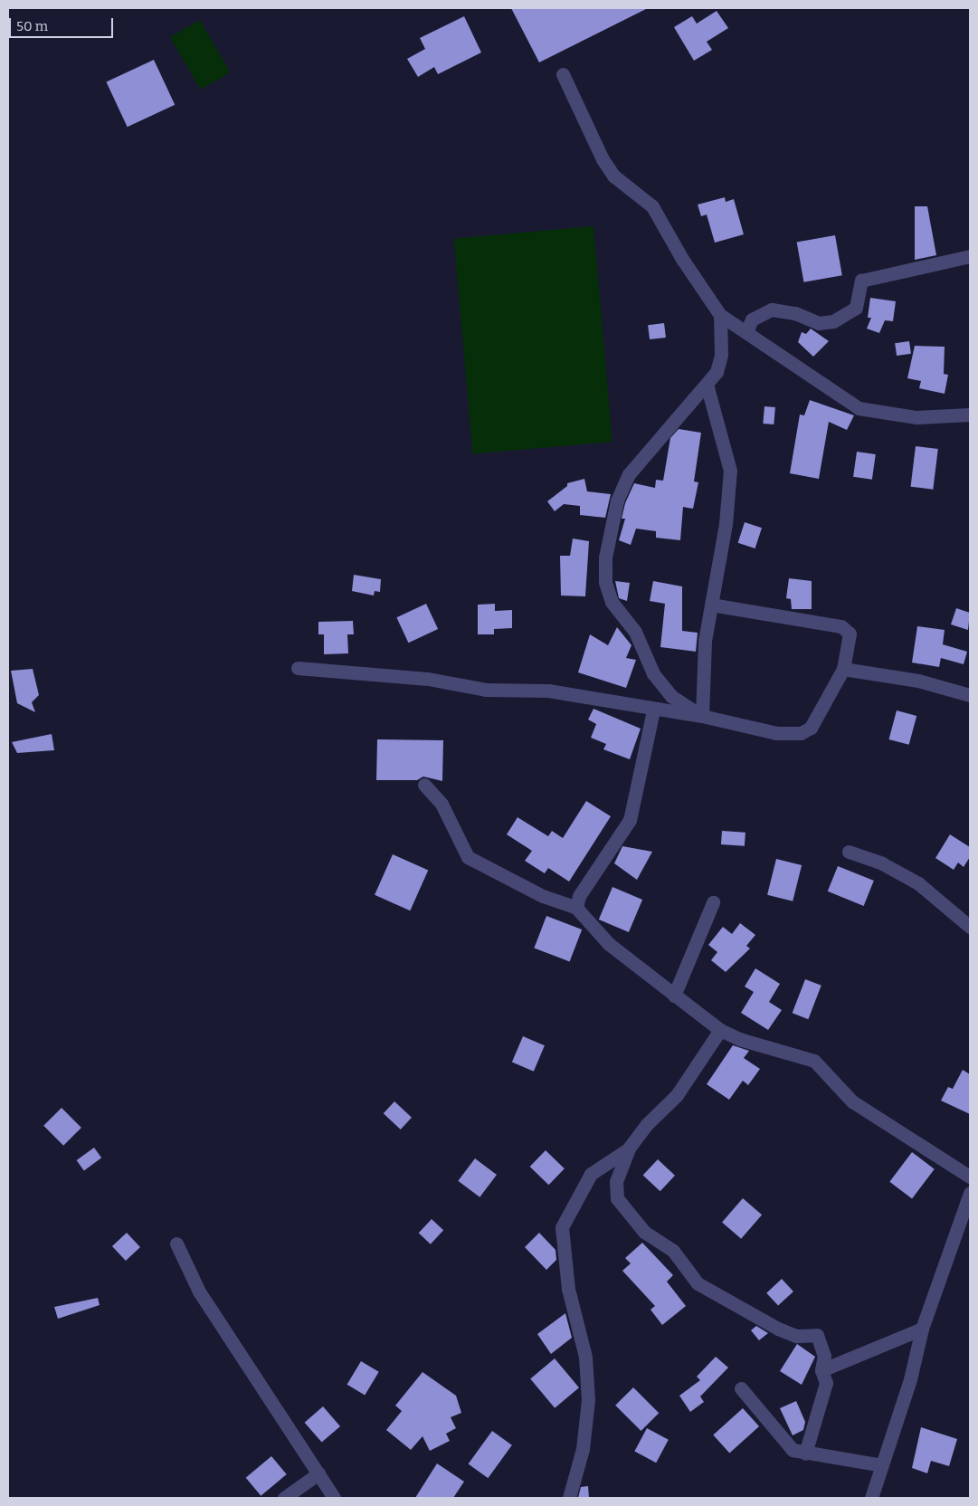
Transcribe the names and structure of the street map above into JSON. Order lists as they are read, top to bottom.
{
  "scale_bar": "50 m"
}
